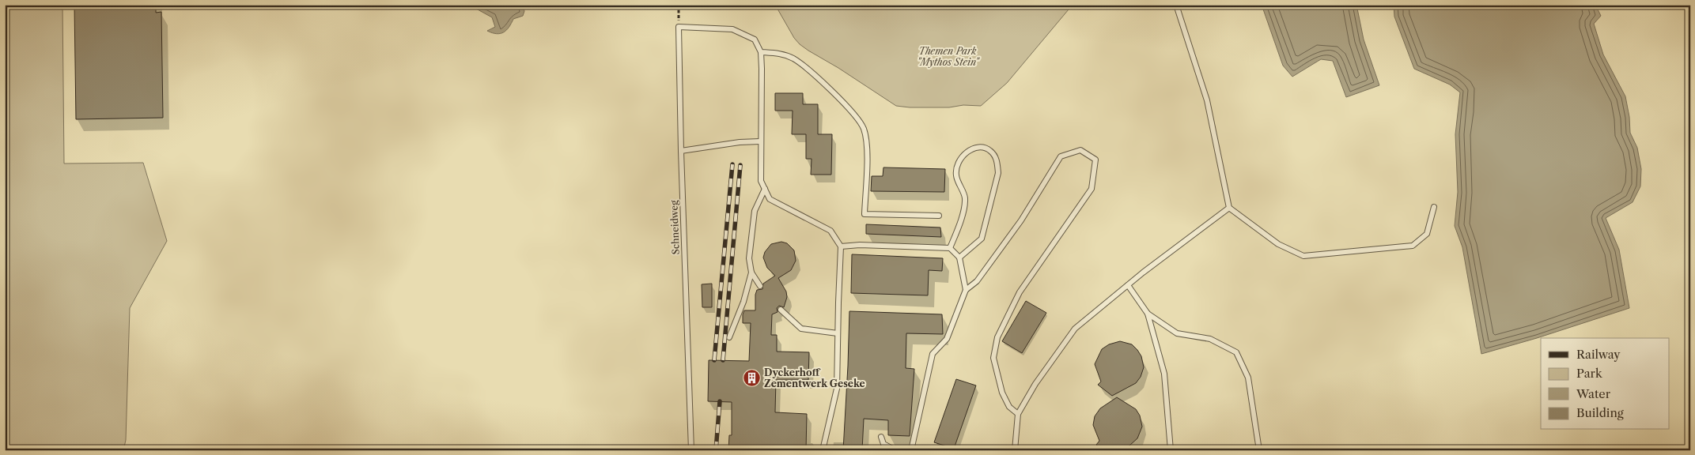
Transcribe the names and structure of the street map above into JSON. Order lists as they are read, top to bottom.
{
  "streets": {
    "lane": ["Schneidweg"]
  },
  "parks": ["Themen Park \"Mythos Stein\""],
  "places": {
    "building": ["Dyckerhoff Zementwerk Geseke"]
  },
  "legend": [
    "Railway",
    "Park",
    "Water",
    "Building"
  ]
}
